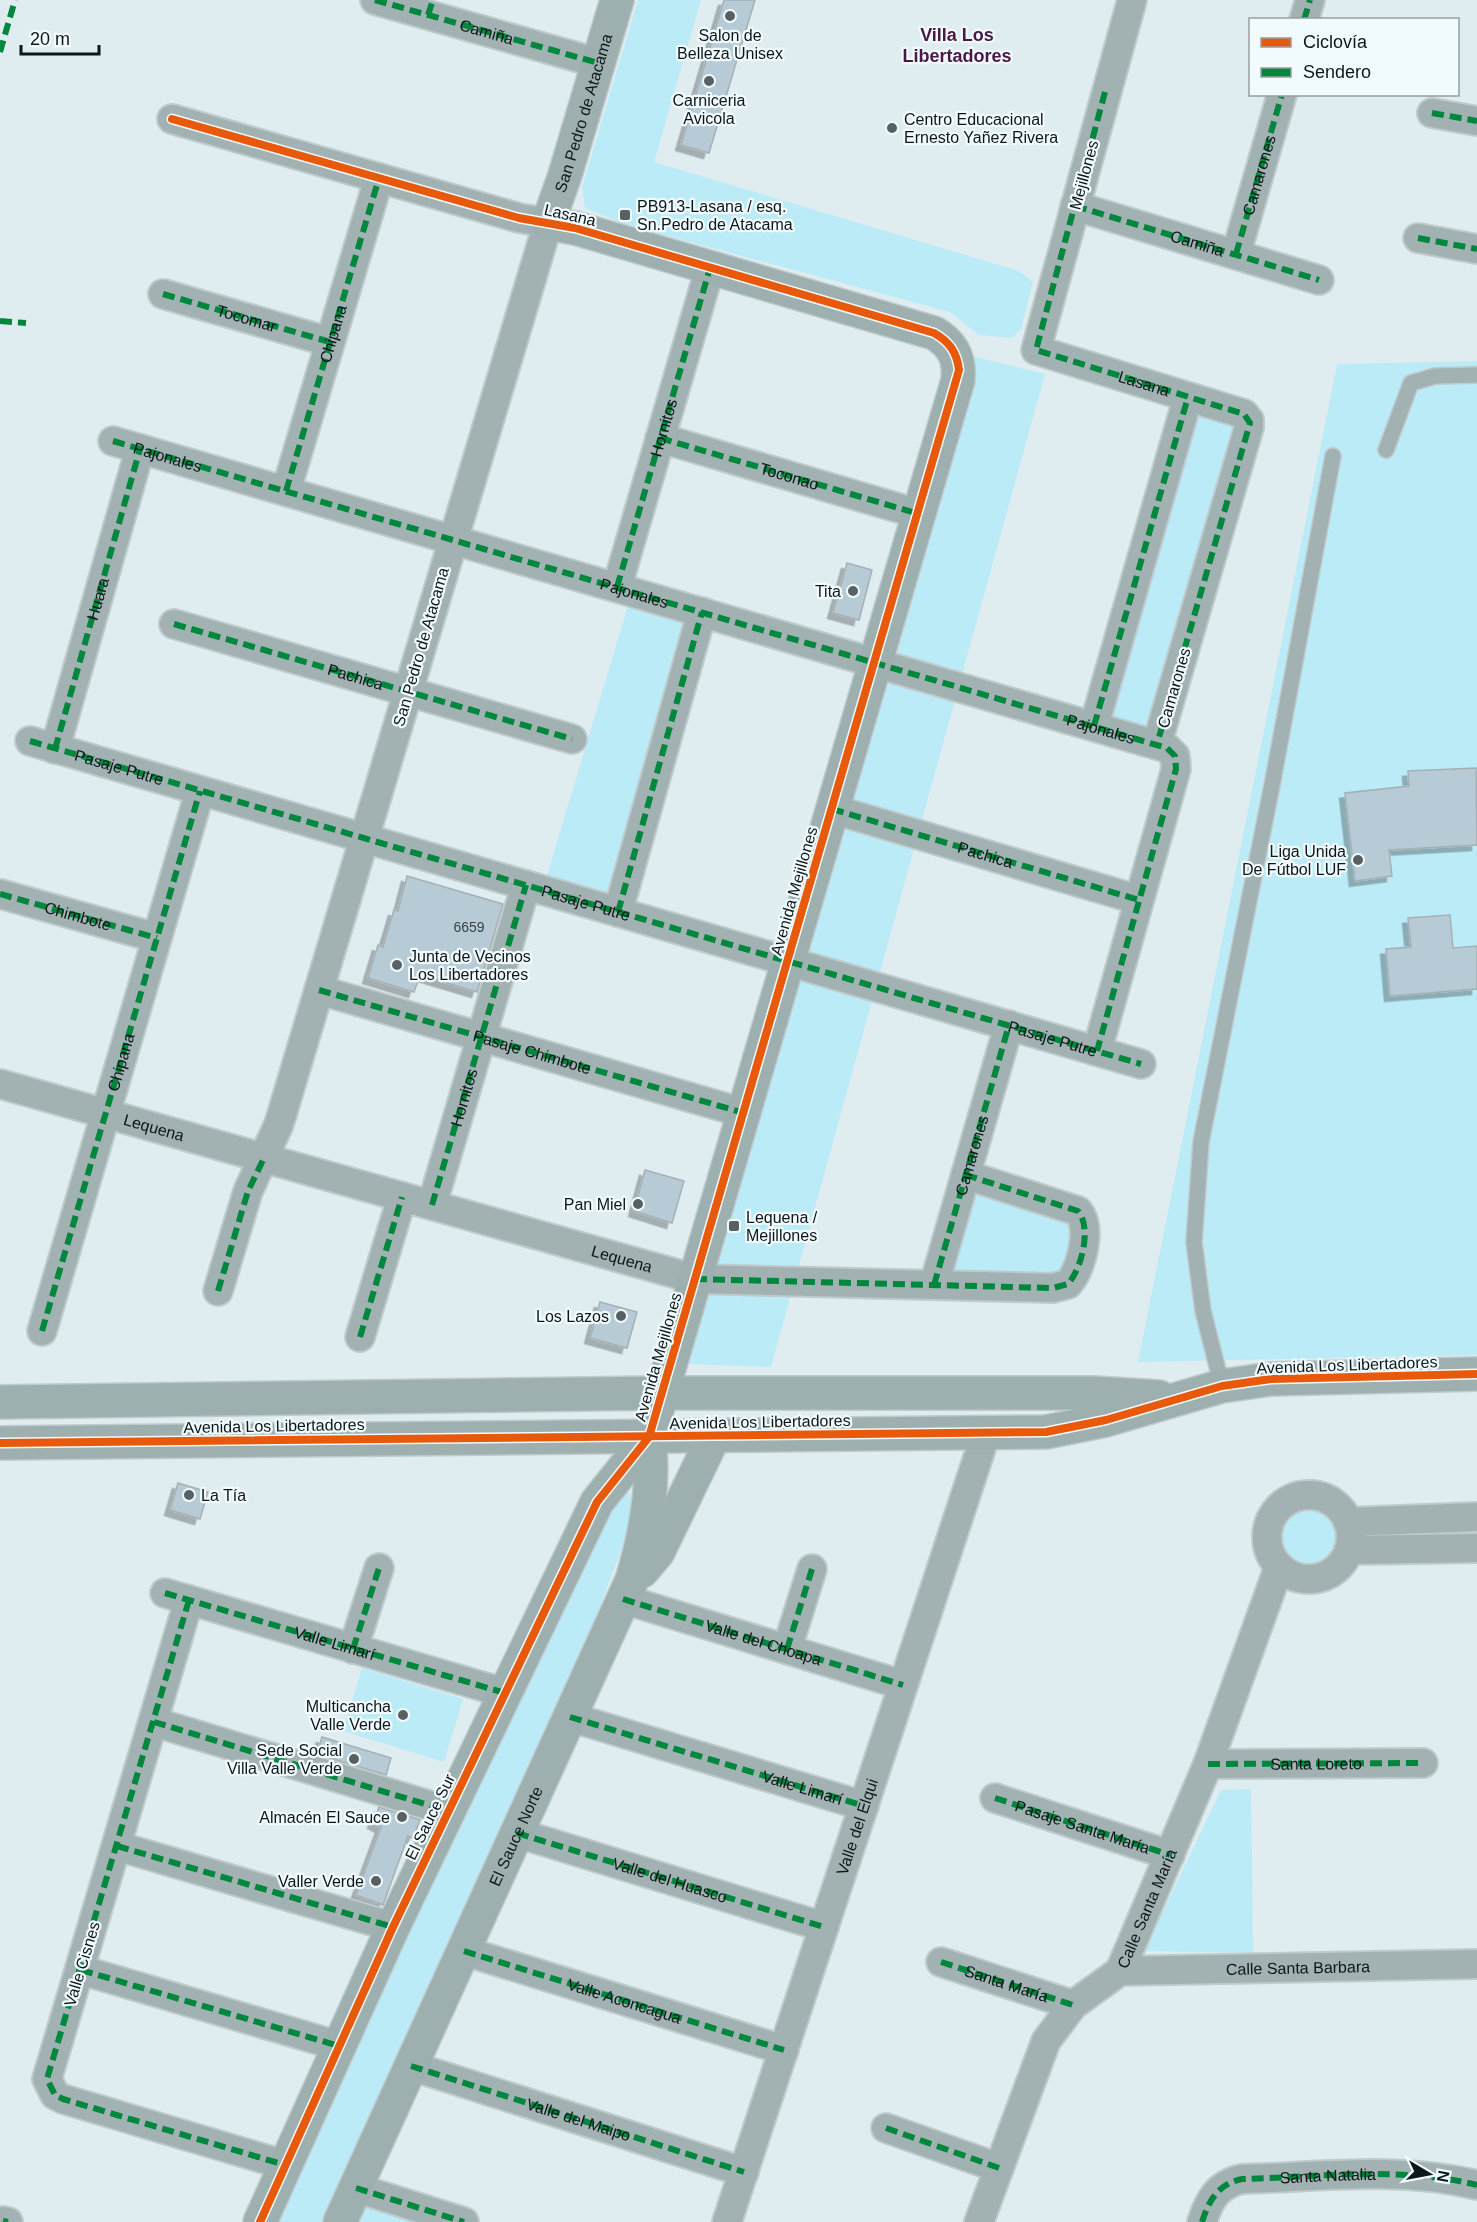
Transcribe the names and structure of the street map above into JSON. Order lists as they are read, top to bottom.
{
  "streets": {
    "street": [
      "Camiña",
      "San Pedro de Atacama",
      "Camarones",
      "Mejillones",
      "Lasana",
      "Tocomar",
      "Chipana",
      "Hornitos",
      "Pajonales",
      "Toconao",
      "Huara",
      "Pachica",
      "Pasaje Putre",
      "Avenida Mejillones",
      "Chimbote",
      "Pasaje Chimbote",
      "Lequena",
      "Avenida Los Libertadores",
      "Valle del Choapa",
      "Valle Limarí",
      "Santa Loreto",
      "El Sauce Sur",
      "Pasaje Santa María",
      "Valle del Elqui",
      "El Sauce Norte",
      "Valle del Huasco",
      "Calle Santa María",
      "Valle Cisnes",
      "Calle Santa Barbara",
      "Santa María",
      "Valle Aconcagua",
      "Valle del Maipo",
      "Santa Natalia"
    ]
  },
  "crossings": [
    ["Camiña", "San Pedro de Atacama"],
    ["Camiña", "Camarones"],
    ["Camiña", "Mejillones"],
    ["San Pedro de Atacama", "Lasana"],
    ["San Pedro de Atacama", "Pajonales"],
    ["San Pedro de Atacama", "Pachica"],
    ["San Pedro de Atacama", "Pasaje Putre"],
    ["San Pedro de Atacama", "Pasaje Chimbote"],
    ["San Pedro de Atacama", "Lequena"],
    ["Camarones", "Lasana"],
    ["Camarones", "Pajonales"],
    ["Camarones", "Pachica"],
    ["Camarones", "Pasaje Putre"],
    ["Camarones", "Lequena"],
    ["Mejillones", "Lasana"],
    ["Lasana", "Chipana"],
    ["Lasana", "Hornitos"],
    ["Lasana", "Avenida Mejillones"],
    ["Tocomar", "Chipana"],
    ["Chipana", "Pajonales"],
    ["Chipana", "Pasaje Putre"],
    ["Chipana", "Chimbote"],
    ["Chipana", "Lequena"],
    ["Hornitos", "Pajonales"],
    ["Hornitos", "Toconao"],
    ["Hornitos", "Pasaje Putre"],
    ["Hornitos", "Pasaje Chimbote"],
    ["Hornitos", "Lequena"],
    ["Pajonales", "Huara"],
    ["Pajonales", "Avenida Mejillones"],
    ["Toconao", "Avenida Mejillones"],
    ["Huara", "Pasaje Putre"],
    ["Pachica", "Avenida Mejillones"],
    ["Pasaje Putre", "Avenida Mejillones"],
    ["Avenida Mejillones", "Pasaje Chimbote"],
    ["Avenida Mejillones", "Lequena"],
    ["Avenida Mejillones", "Avenida Los Libertadores"],
    ["Avenida Mejillones", "El Sauce Sur"],
    ["Avenida Mejillones", "El Sauce Norte"],
    ["Avenida Los Libertadores", "El Sauce Sur"],
    ["Avenida Los Libertadores", "Valle del Elqui"],
    ["Avenida Los Libertadores", "El Sauce Norte"],
    ["Valle del Choapa", "Valle del Elqui"],
    ["Valle del Choapa", "El Sauce Norte"],
    ["Valle Limarí", "El Sauce Sur"],
    ["Valle Limarí", "Valle del Elqui"],
    ["Valle Limarí", "El Sauce Norte"],
    ["Valle Limarí", "Valle Cisnes"],
    ["Santa Loreto", "Calle Santa María"],
    ["El Sauce Sur", "El Sauce Norte"],
    ["El Sauce Sur", "Valle Cisnes"],
    ["Pasaje Santa María", "Calle Santa María"],
    ["Valle del Elqui", "Valle del Huasco"],
    ["Valle del Elqui", "Valle Aconcagua"],
    ["Valle del Elqui", "Valle del Maipo"],
    ["El Sauce Norte", "Valle del Huasco"],
    ["El Sauce Norte", "Valle Aconcagua"],
    ["El Sauce Norte", "Valle del Maipo"],
    ["Calle Santa María", "Calle Santa Barbara"],
    ["Calle Santa María", "Santa María"]
  ],
  "districts": ["Villa Los Libertadores"],
  "places": {
    "other": [
      "Salon de Belleza Unisex",
      "Carniceria Avicola",
      "Centro Educacional Ernesto Yañez Rivera",
      "Tita",
      "Liga Unida De Fútbol LUF",
      "Junta de Vecinos Los Libertadores",
      "Pan Miel",
      "Los Lazos",
      "La Tía",
      "Multicancha Valle Verde",
      "Sede Social Villa Valle Verde",
      "Almacén El Sauce",
      "Valler Verde"
    ],
    "transit": ["PB913-Lasana / esq. Sn.Pedro de Atacama", "Lequena / Mejillones"]
  },
  "house_numbers": ["6659"],
  "legend": ["Ciclovía", "Sendero"],
  "scale_bar": "20 m",
  "north": "right"
}
